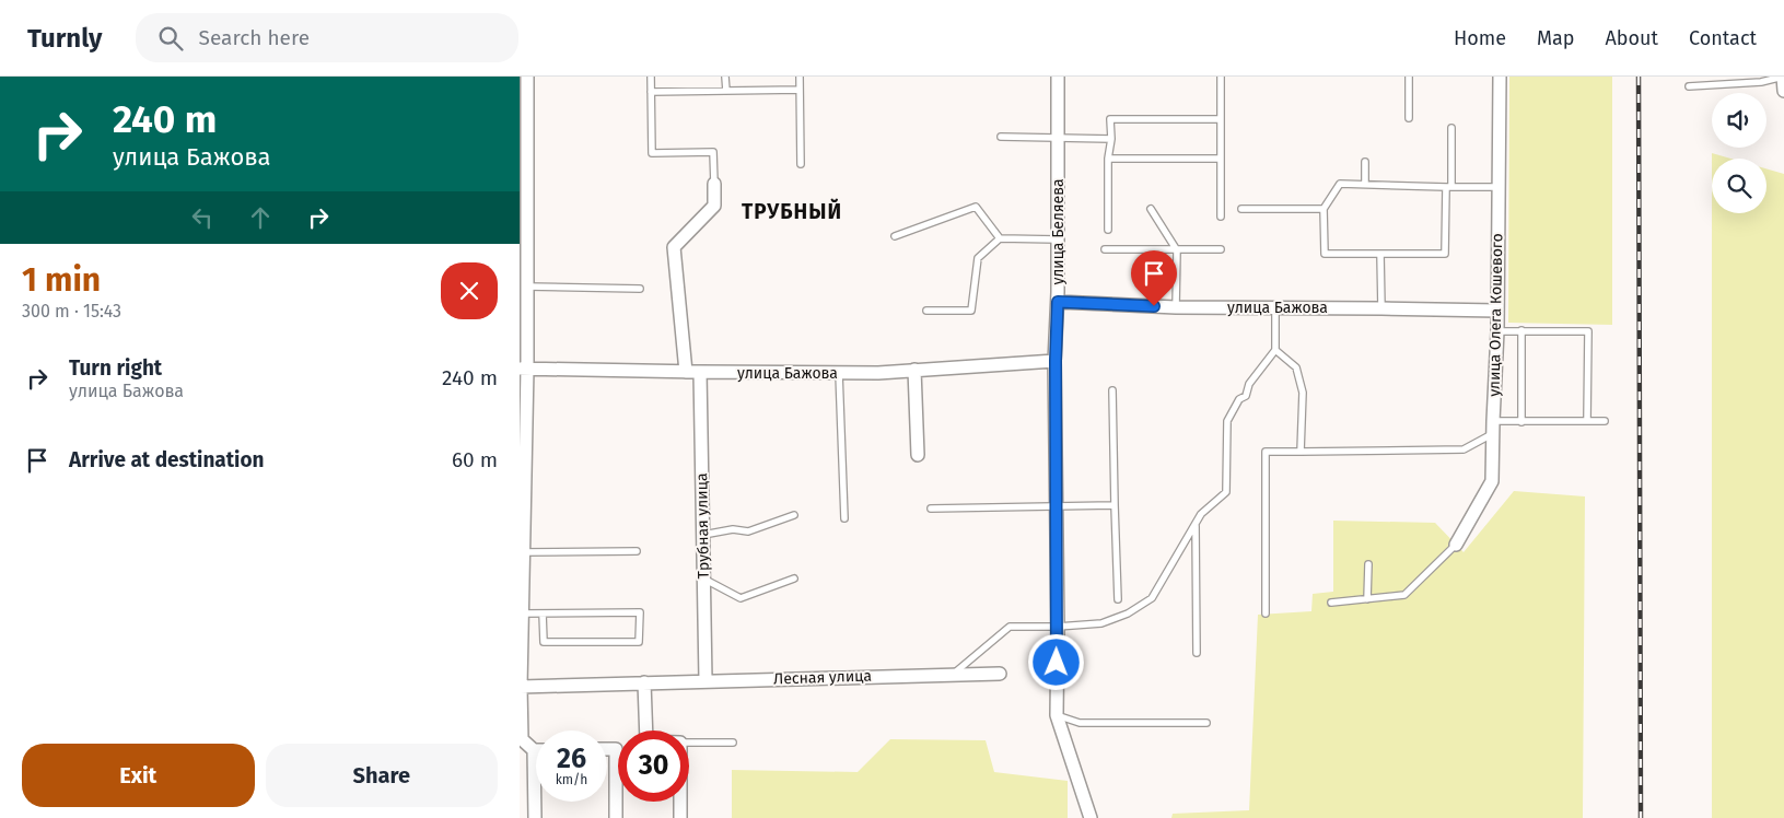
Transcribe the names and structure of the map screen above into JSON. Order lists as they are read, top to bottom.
{
  "streets": {
    "street": [
      "улица Беляева",
      "улица Бажова",
      "улица Олега Кошевого",
      "Трубная улица",
      "Лесная улица"
    ]
  },
  "crossings": [
    ["улица Беляева", "улица Бажова"],
    ["улица Бажова", "улица Олега Кошевого"],
    ["улица Бажова", "Трубная улица"],
    ["Трубная улица", "Лесная улица"]
  ],
  "districts": ["ТРУБНЫЙ"],
  "page": {
    "header": "Turnly",
    "search": "Search here",
    "nav": [
      "Home",
      "Map",
      "About",
      "Contact"
    ],
    "turn": ["240 m", "улица Бажова"],
    "heading": ["1 min", "300 m · 15:43"],
    "list": [
      {
        "name": "Turn right",
        "note": "улица Бажова",
        "value": "240 m"
      },
      {
        "name": "Arrive at destination",
        "value": "60 m"
      }
    ],
    "speed": "26 km/h",
    "limit": "30",
    "buttons": ["Exit", "Share"]
  }
}
